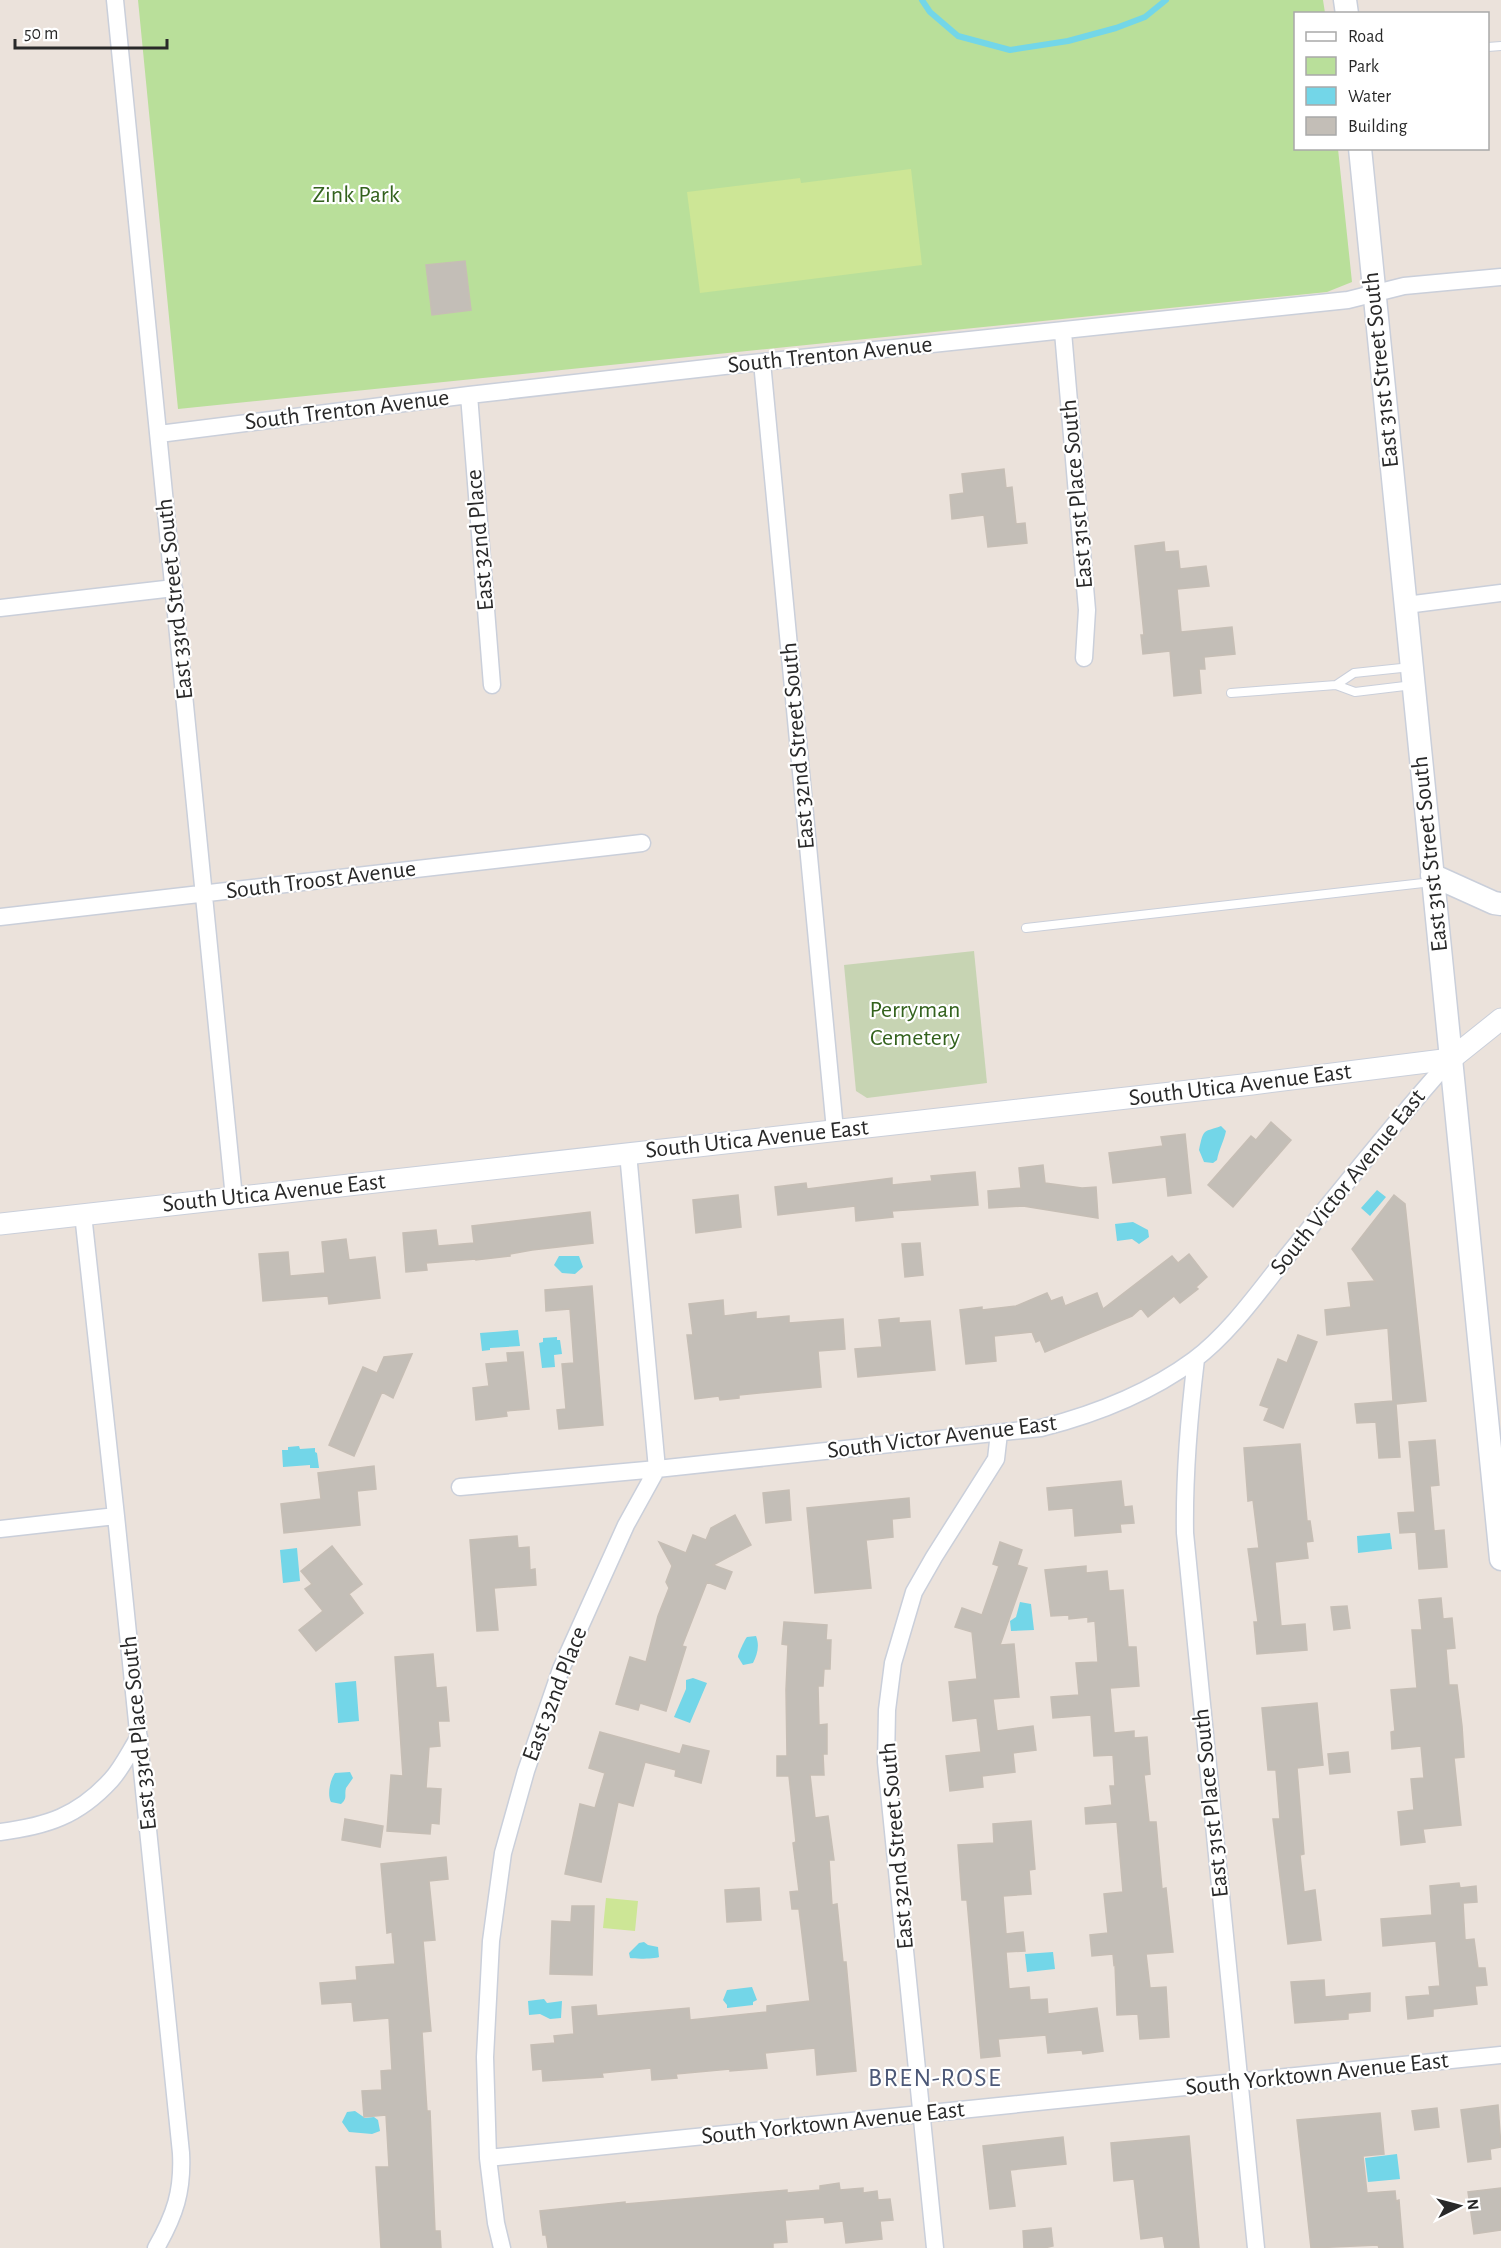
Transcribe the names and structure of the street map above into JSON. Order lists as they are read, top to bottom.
{
  "streets": {
    "main road": ["East 31st Street South"],
    "street": [
      "South Trenton Avenue",
      "East 31st Place South",
      "East 32nd Place",
      "East 33rd Street South",
      "East 32nd Street South",
      "South Troost Avenue",
      "South Utica Avenue East",
      "South Victor Avenue East",
      "East 33rd Place South",
      "South Yorktown Avenue East"
    ]
  },
  "crossings": [
    ["South Trenton Avenue", "East 31st Street South"],
    ["South Trenton Avenue", "East 31st Place South"],
    ["South Trenton Avenue", "East 32nd Place"],
    ["South Trenton Avenue", "East 33rd Street South"],
    ["South Trenton Avenue", "East 32nd Street South"],
    ["East 31st Street South", "South Utica Avenue East"],
    ["East 31st Street South", "South Victor Avenue East"],
    ["East 31st Place South", "South Victor Avenue East"],
    ["East 31st Place South", "South Yorktown Avenue East"],
    ["East 32nd Place", "South Victor Avenue East"],
    ["East 32nd Place", "South Yorktown Avenue East"],
    ["East 33rd Street South", "South Troost Avenue"],
    ["East 33rd Street South", "South Utica Avenue East"],
    ["East 32nd Street South", "South Utica Avenue East"],
    ["East 32nd Street South", "South Victor Avenue East"],
    ["East 32nd Street South", "South Yorktown Avenue East"],
    ["South Utica Avenue East", "South Victor Avenue East"],
    ["South Utica Avenue East", "East 33rd Place South"]
  ],
  "districts": ["BREN-ROSE"],
  "parks": ["Zink Park", "Perryman Cemetery"],
  "legend": [
    "Road",
    "Park",
    "Water",
    "Building"
  ],
  "scale_bar": "50 m",
  "north": "right"
}
